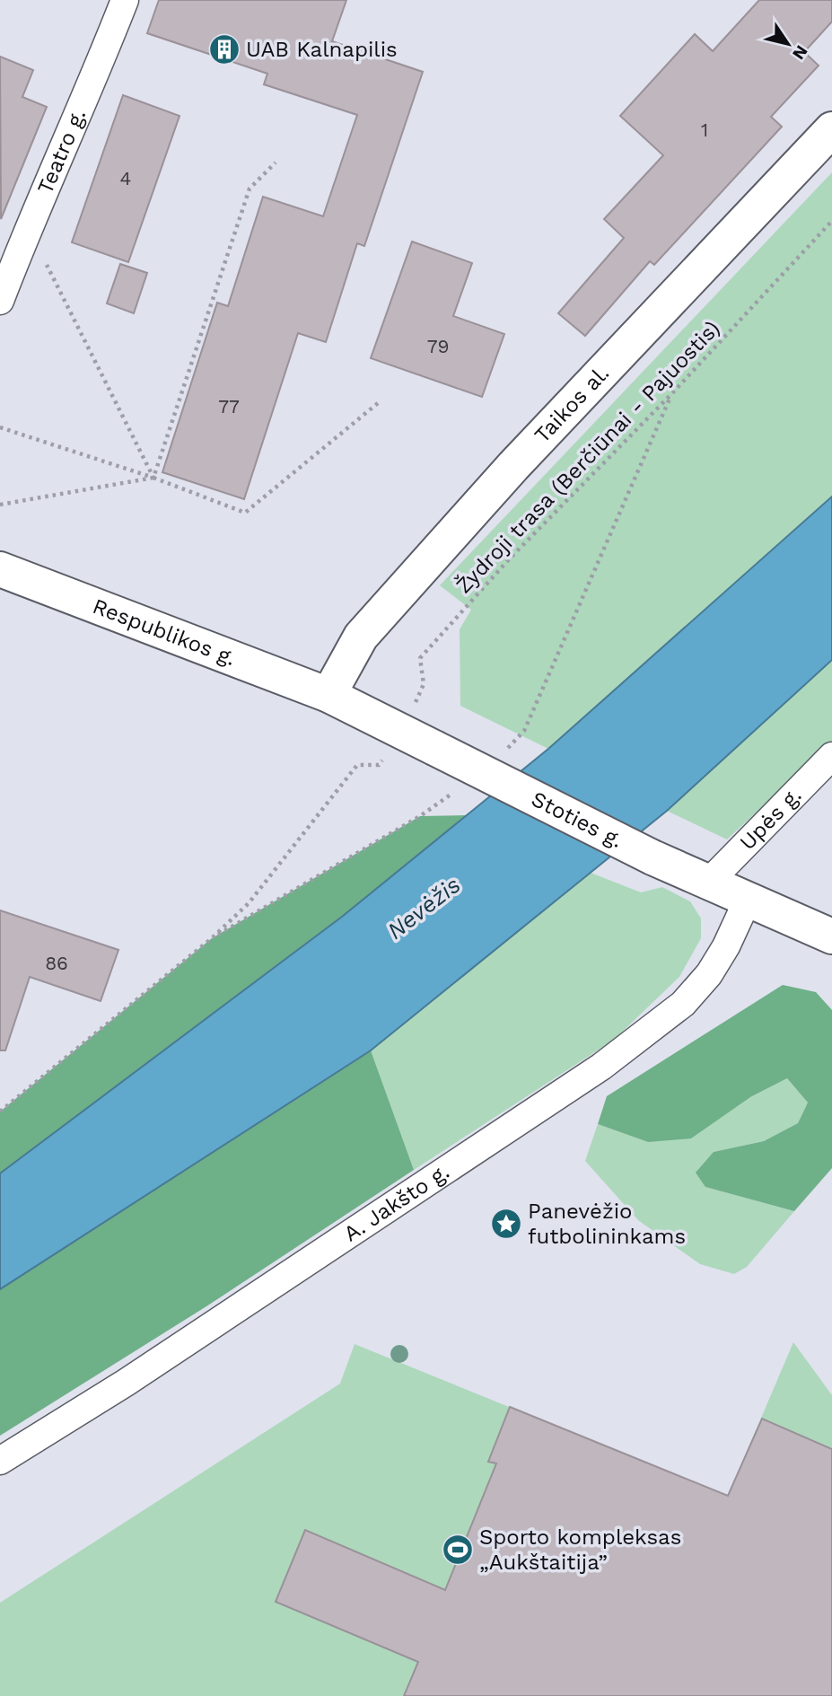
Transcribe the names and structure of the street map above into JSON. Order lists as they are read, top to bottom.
{
  "streets": {
    "main road": ["Taikos al.", "Respublikos g.", "Stoties g."],
    "street": ["Teatro g.", "Upės g.", "A. Jakšto g."],
    "path": ["Žydroji trasa (Berčiūnai - Pajuostis)"]
  },
  "crossings": [
    ["Taikos al.", "Respublikos g."],
    ["Taikos al.", "Stoties g."],
    ["Žydroji trasa (Berčiūnai - Pajuostis)", "Stoties g."],
    ["Respublikos g.", "Stoties g."],
    ["Upės g.", "Stoties g."],
    ["Stoties g.", "A. Jakšto g."]
  ],
  "water": ["Nevėžis"],
  "places": {
    "building": ["UAB Kalnapilis"],
    "place": ["Panevėžio futbolininkams"],
    "sports": ["Sporto kompleksas „Aukštaitija”"]
  },
  "house_numbers": [
    "1",
    "4",
    "79",
    "77",
    "86"
  ],
  "north": "bottom right"
}
